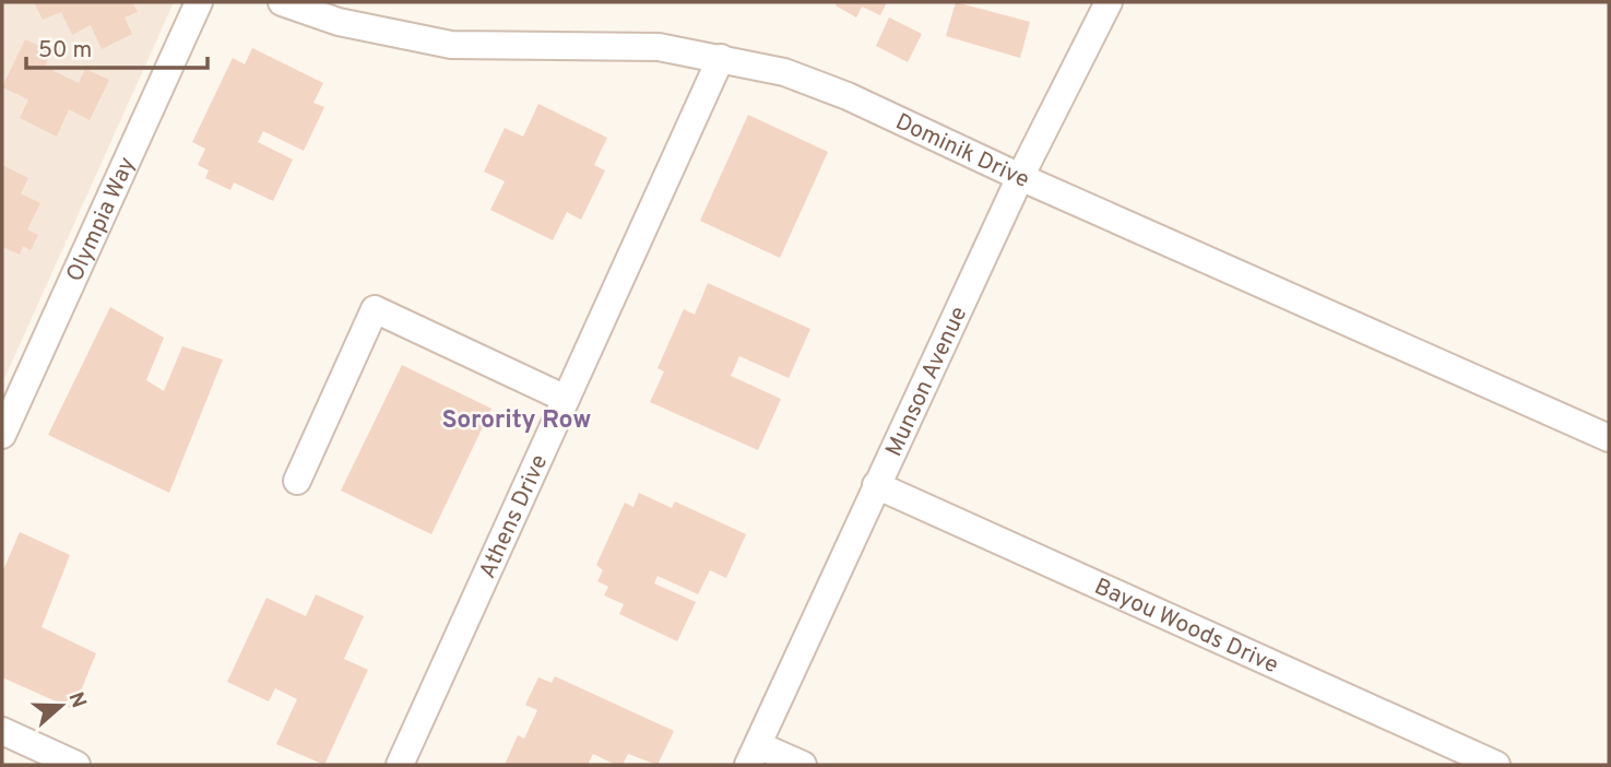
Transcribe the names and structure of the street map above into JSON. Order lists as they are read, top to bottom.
{
  "streets": {
    "street": [
      "Dominik Drive",
      "Olympia Way",
      "Munson Avenue",
      "Athens Drive",
      "Bayou Woods Drive"
    ]
  },
  "crossings": [
    ["Dominik Drive", "Munson Avenue"],
    ["Dominik Drive", "Athens Drive"],
    ["Munson Avenue", "Bayou Woods Drive"]
  ],
  "districts": ["Sorority Row"],
  "scale_bar": "50 m",
  "north": "right"
}
